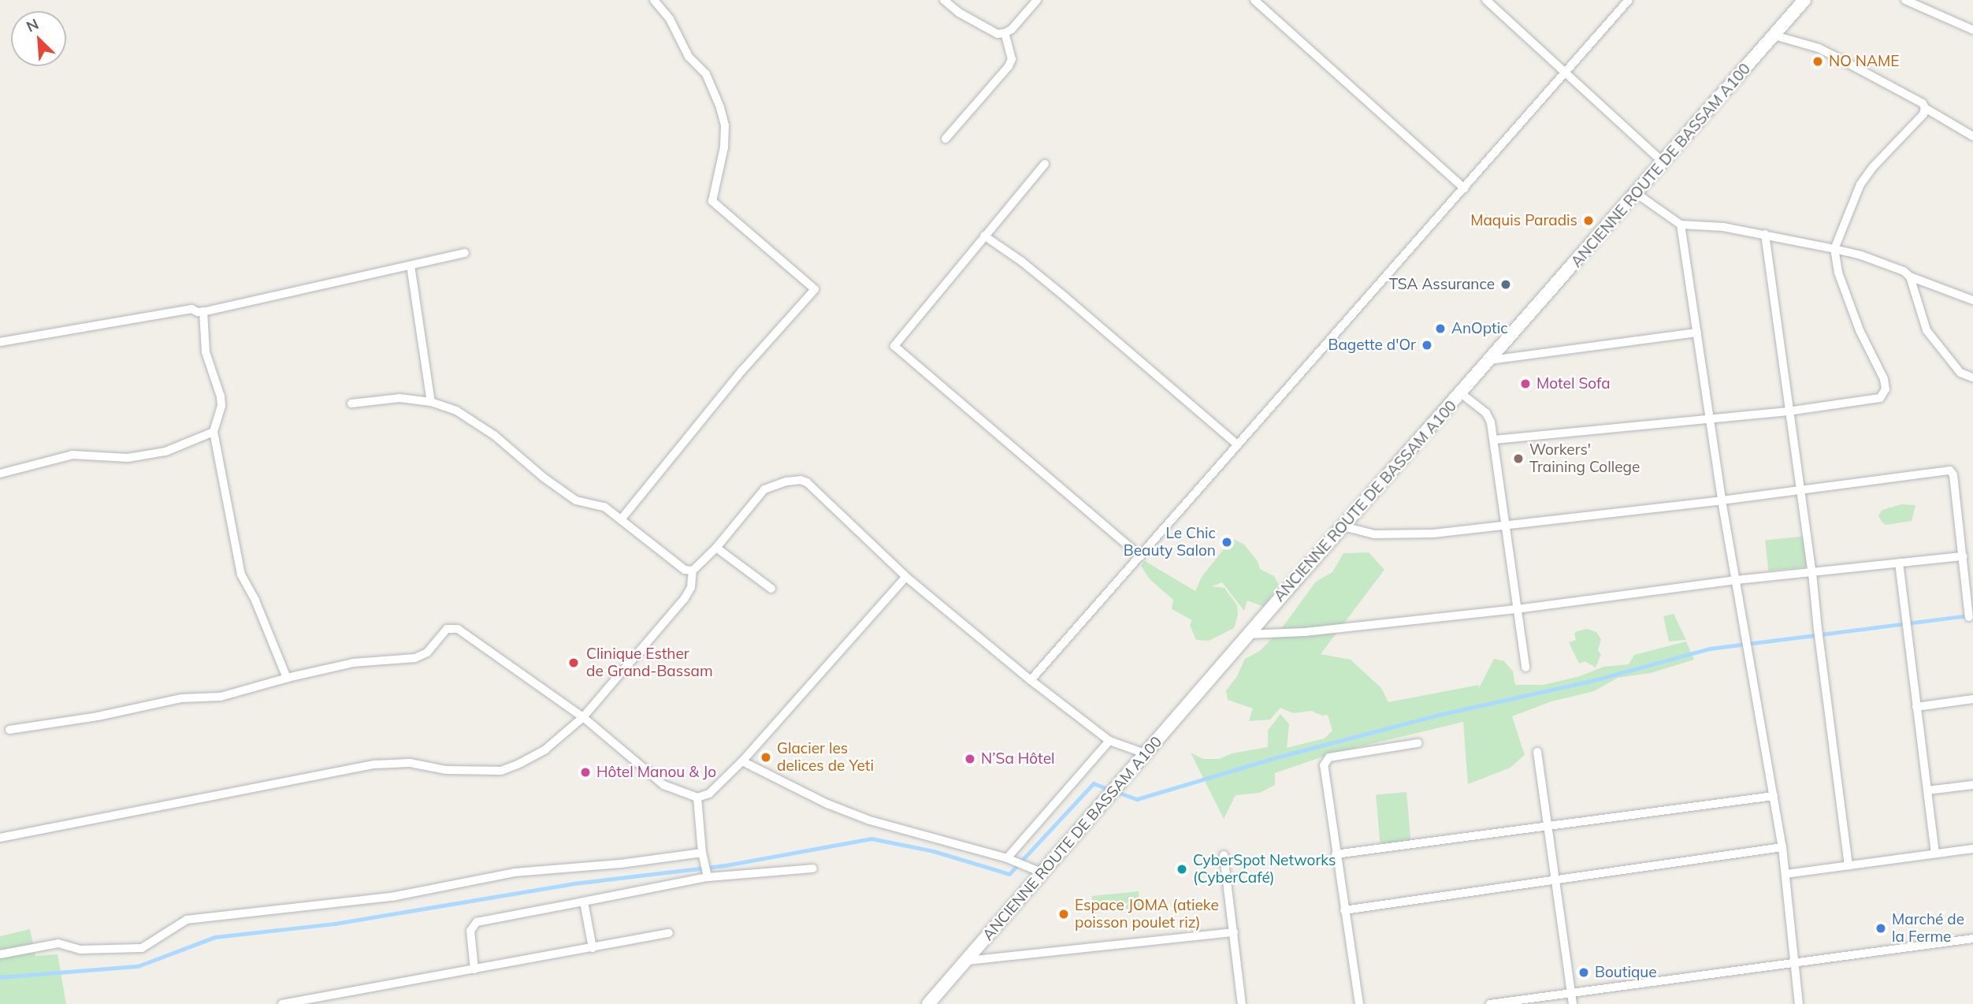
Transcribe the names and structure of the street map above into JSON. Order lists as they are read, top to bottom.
{
  "streets": {
    "main road": ["ANCIENNE ROUTE DE BASSAM A100"]
  },
  "places": [
    "NO NAME",
    "Maquis Paradis",
    "TSA Assurance",
    "AnOptic",
    "Bagette d'Or",
    "Motel Sofa",
    "Workers' Training College",
    "Le Chic Beauty Salon",
    "Clinique Esther de Grand-Bassam",
    "Glacier les delices de Yeti",
    "N’Sa Hôtel",
    "Hôtel Manou & Jo",
    "CyberSpot Networks (CyberCafé)",
    "Espace JOMA (atieke poisson poulet riz)",
    "Marché de la Ferme",
    "Boutique"
  ],
  "north": "top left"
}
